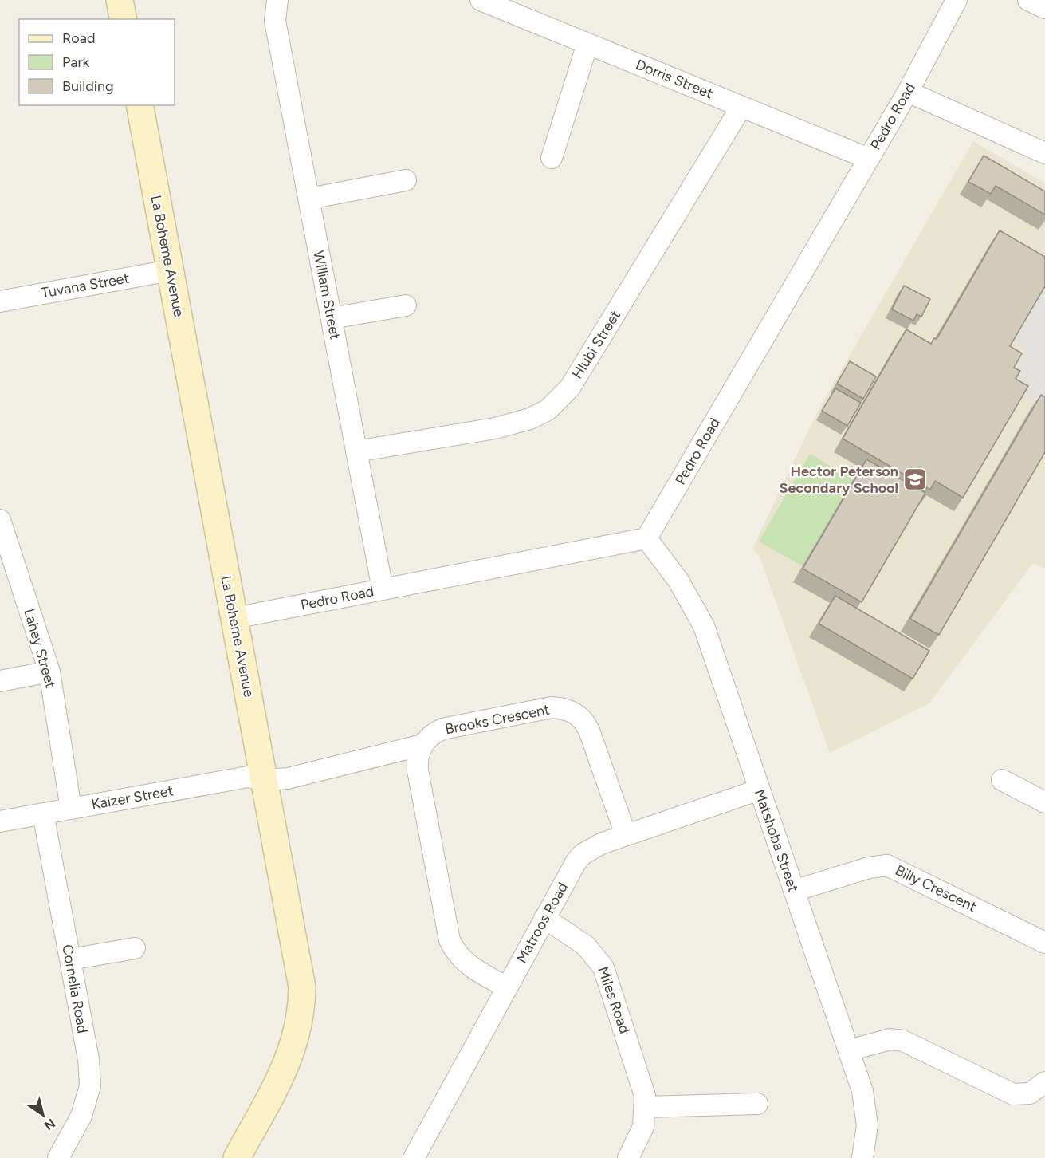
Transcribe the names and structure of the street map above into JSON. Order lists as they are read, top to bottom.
{
  "streets": {
    "street": [
      "Dorris Street",
      "Pedro Road",
      "La Boheme Avenue",
      "Tuvana Street",
      "William Street",
      "Hlubi Street",
      "Lahey Street",
      "Brooks Crescent",
      "Kaizer Street",
      "Matshoba Street",
      "Billy Crescent",
      "Matroos Road",
      "Cornelia Road",
      "Miles Road"
    ]
  },
  "crossings": [
    ["Dorris Street", "Pedro Road"],
    ["Dorris Street", "Hlubi Street"],
    ["Pedro Road", "La Boheme Avenue"],
    ["Pedro Road", "William Street"],
    ["Pedro Road", "Matshoba Street"],
    ["La Boheme Avenue", "Tuvana Street"],
    ["La Boheme Avenue", "Kaizer Street"],
    ["William Street", "Hlubi Street"],
    ["Lahey Street", "Kaizer Street"],
    ["Brooks Crescent", "Kaizer Street"],
    ["Brooks Crescent", "Matroos Road"],
    ["Kaizer Street", "Cornelia Road"],
    ["Matshoba Street", "Billy Crescent"],
    ["Matshoba Street", "Matroos Road"],
    ["Matroos Road", "Miles Road"]
  ],
  "places": {
    "school or university": ["Hector Peterson Secondary School"]
  },
  "legend": ["Road", "Park", "Building"],
  "north": "bottom right"
}
